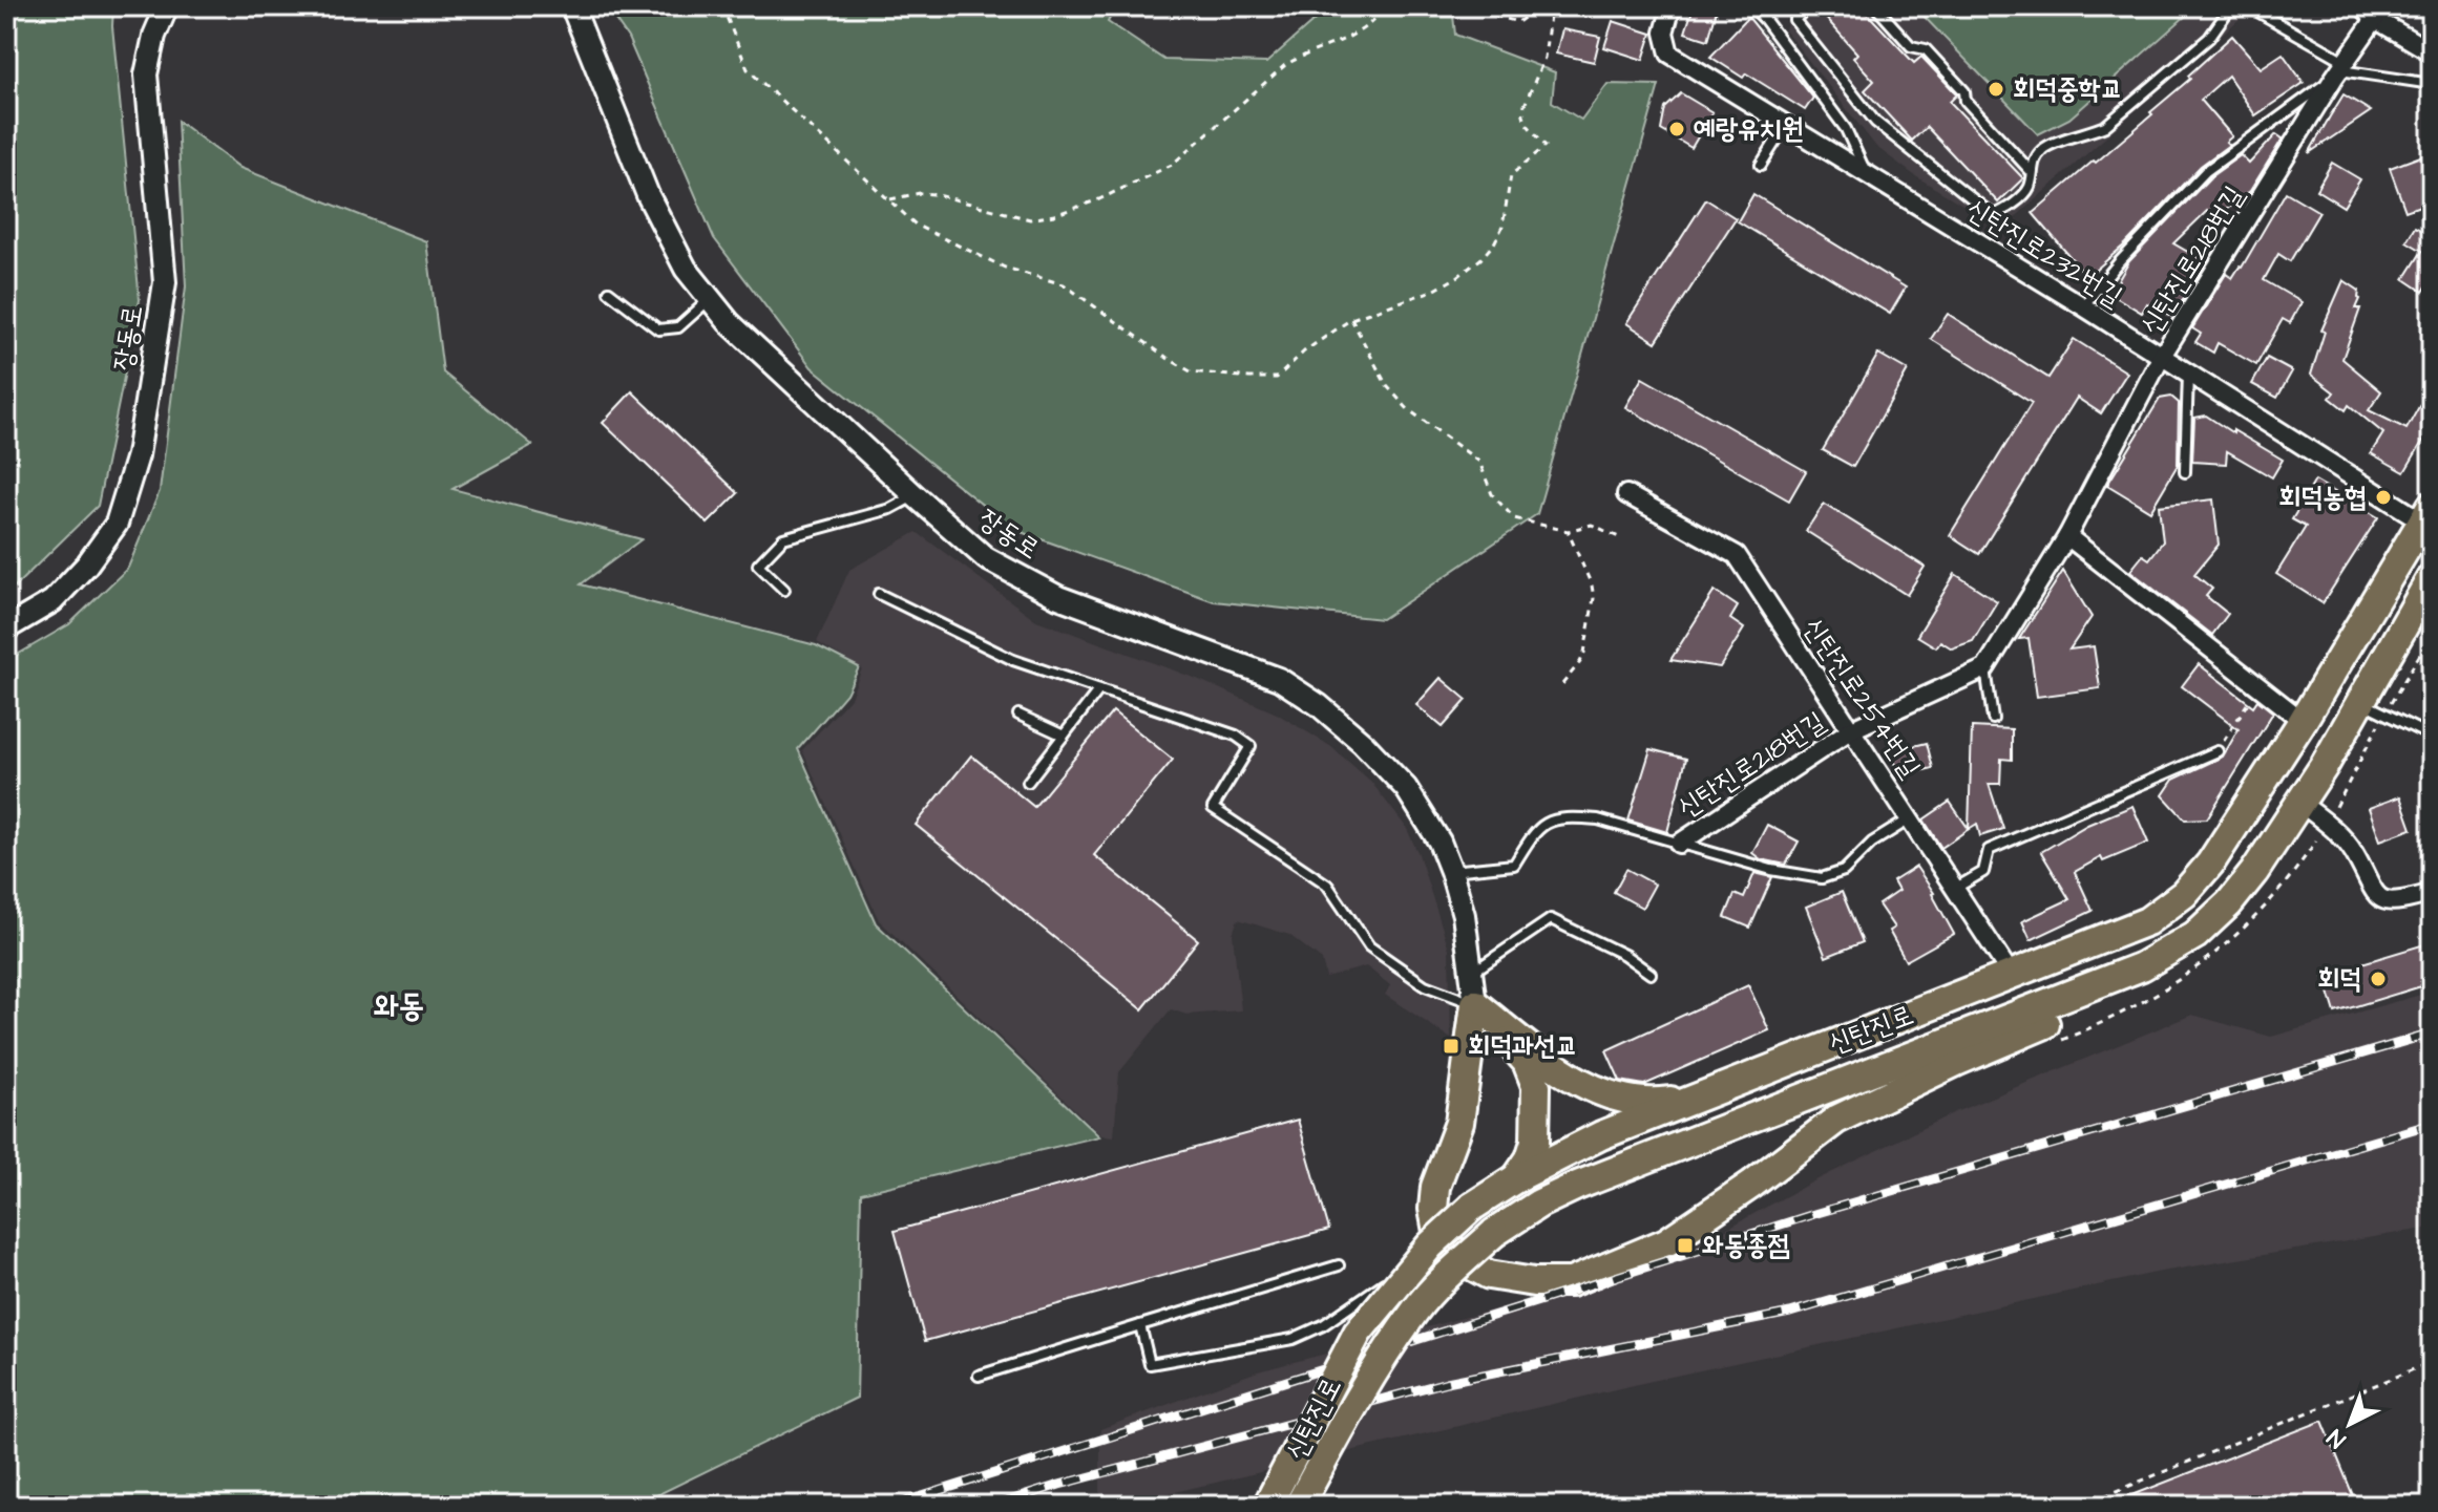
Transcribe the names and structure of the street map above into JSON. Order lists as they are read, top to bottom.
{
  "streets": {
    "main road": ["신탄진로"],
    "street": [
      "신탄진로232번길",
      "신탄진로218번길",
      "장동로",
      "신탄진로254번길"
    ]
  },
  "crossings": [
    ["신탄진로232번길", "신탄진로218번길"],
    ["신탄진로232번길", "신탄진로"],
    ["신탄진로218번길", "신탄진로254번길"],
    ["신탄진로254번길", "신탄진로"]
  ],
  "districts": ["와동"],
  "places": {
    "other": [
      "회덕중학교",
      "예랑유치원",
      "회덕농협",
      "회덕"
    ],
    "transit": ["회덕과선교", "와동종점"]
  },
  "north": "bottom left"
}
